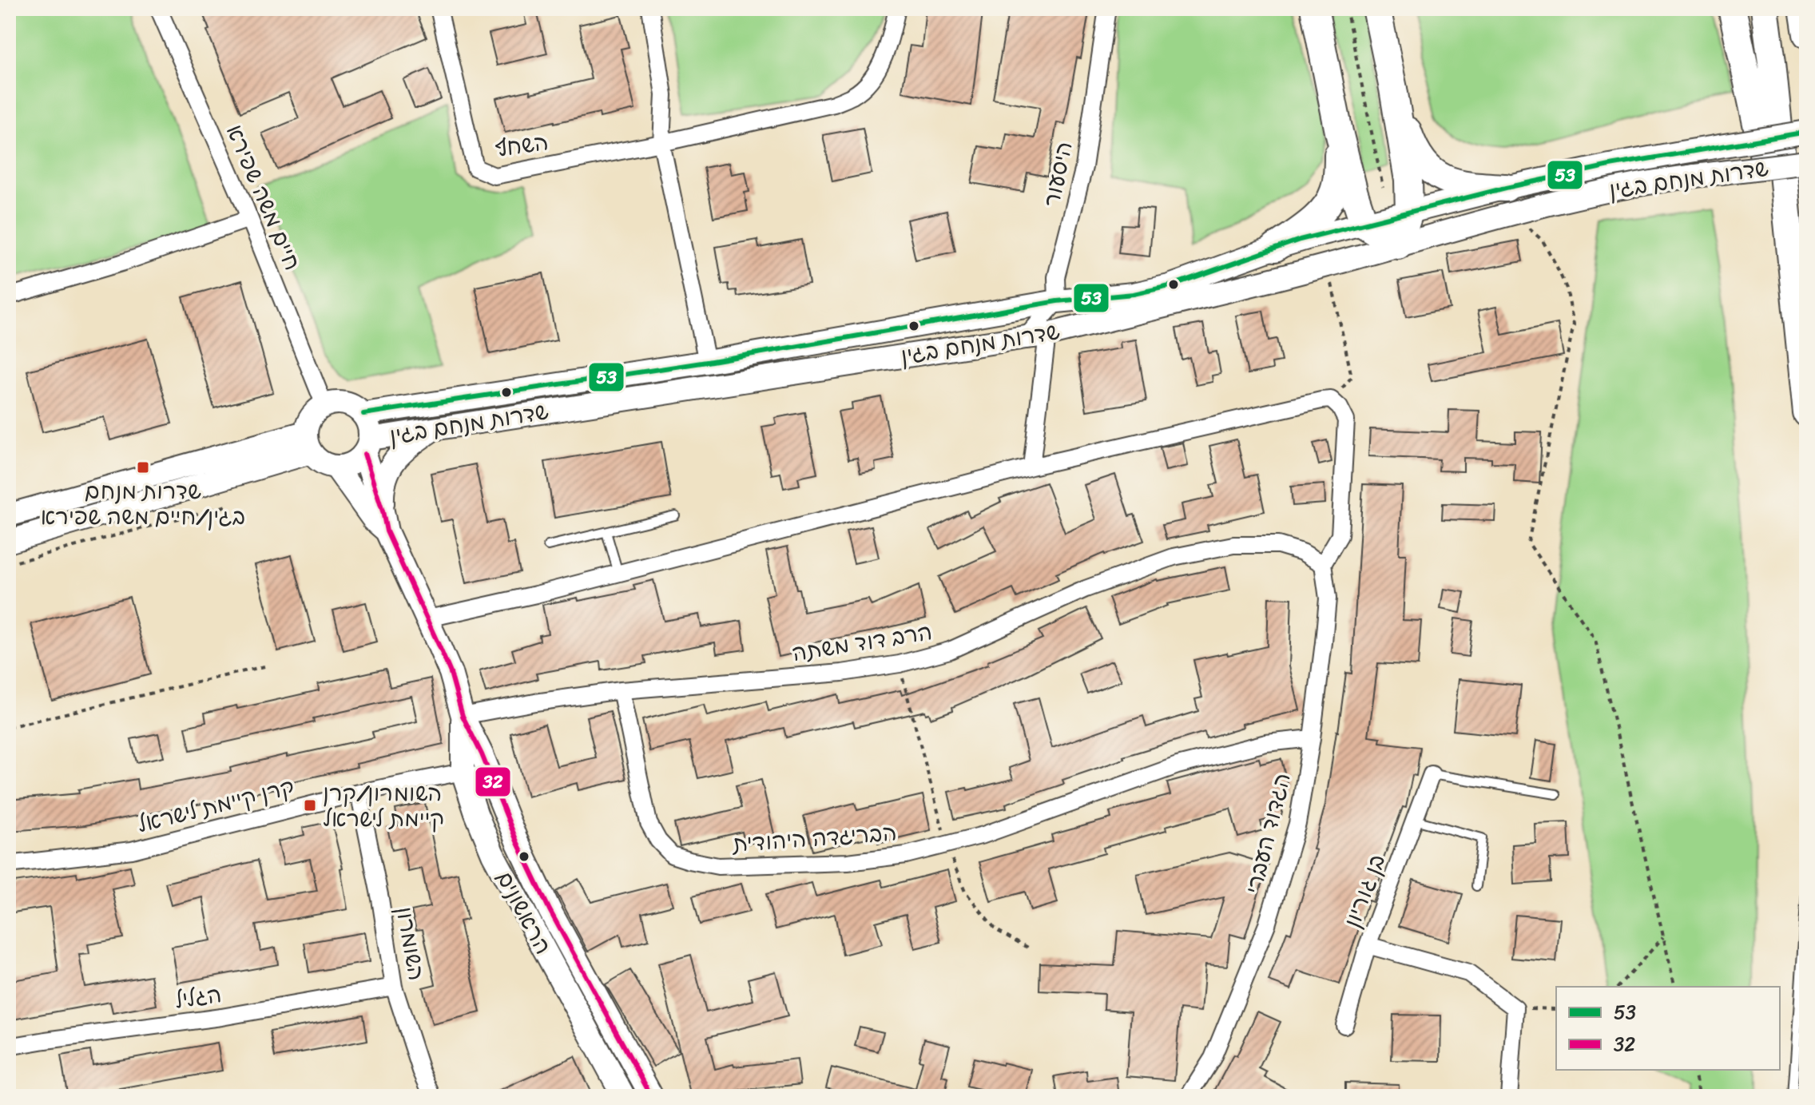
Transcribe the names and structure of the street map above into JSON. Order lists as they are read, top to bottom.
{
  "streets": {
    "street": [
      "השחף",
      "היסעור",
      "שדרות מנחם בגין",
      "חיים משה שפירא",
      "הרב דוד משתה",
      "קרן קיימת לישראל",
      "הגדוד העברי",
      "הבריגדה היהודית",
      "בן גוריון",
      "הראשונים",
      "השומרון",
      "הגליל"
    ]
  },
  "crossings": [
    ["היסעור", "שדרות מנחם בגין"],
    ["שדרות מנחם בגין", "חיים משה שפירא"],
    ["שדרות מנחם בגין", "הראשונים"],
    ["חיים משה שפירא", "הראשונים"],
    ["הרב דוד משתה", "הגדוד העברי"],
    ["הרב דוד משתה", "הבריגדה היהודית"],
    ["הרב דוד משתה", "הראשונים"],
    ["קרן קיימת לישראל", "הראשונים"],
    ["קרן קיימת לישראל", "השומרון"],
    ["הגדוד העברי", "הבריגדה היהודית"],
    ["השומרון", "הגליל"]
  ],
  "places": {
    "transit": ["שדרות מנחם בגין/חיים משה שפירא", "השומרון/קרן קיימת לישראל"]
  },
  "lines": ["transit line 53", "transit line 32"],
  "legend": ["53", "32"]
}
